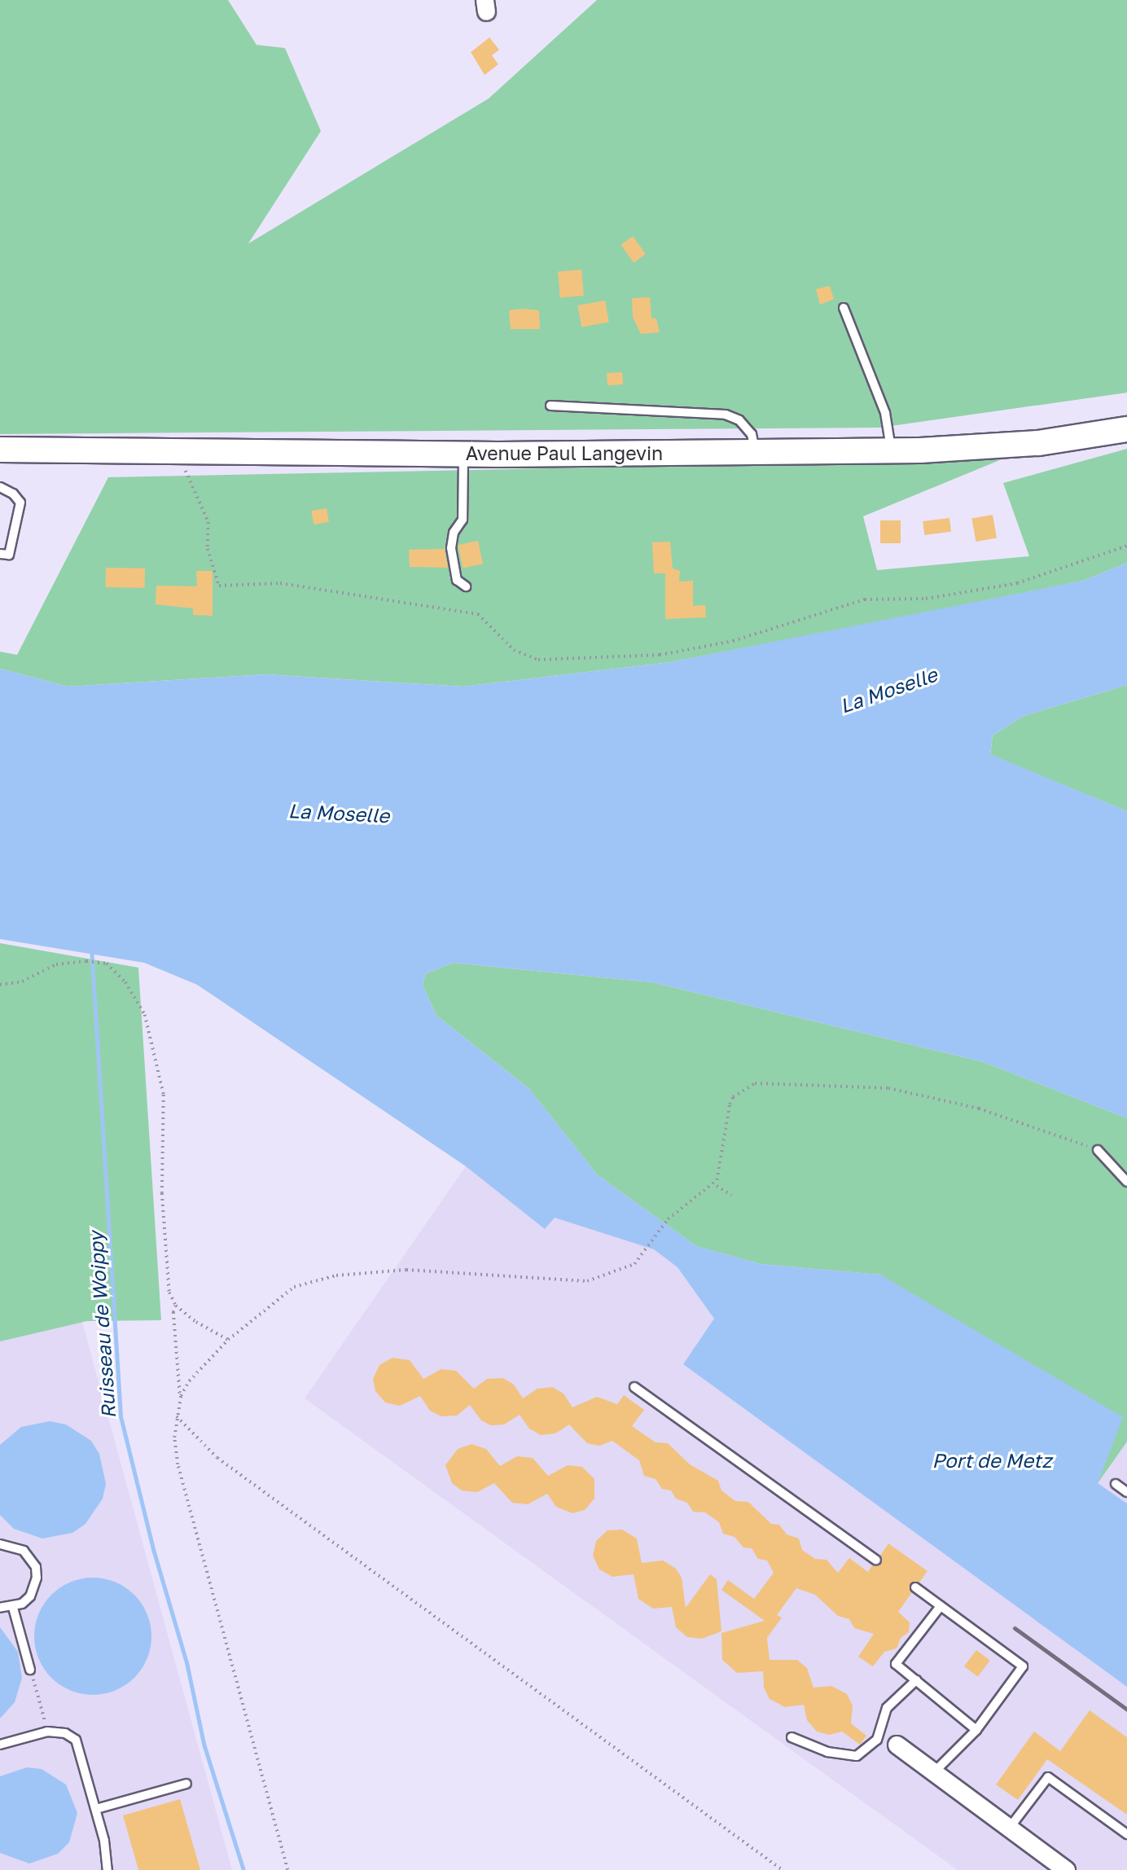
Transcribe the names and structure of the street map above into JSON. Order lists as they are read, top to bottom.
{
  "streets": {
    "main road": ["Avenue Paul Langevin"]
  },
  "water": ["La Moselle", "Ruisseau de Woippy", "Port de Metz"]
}
